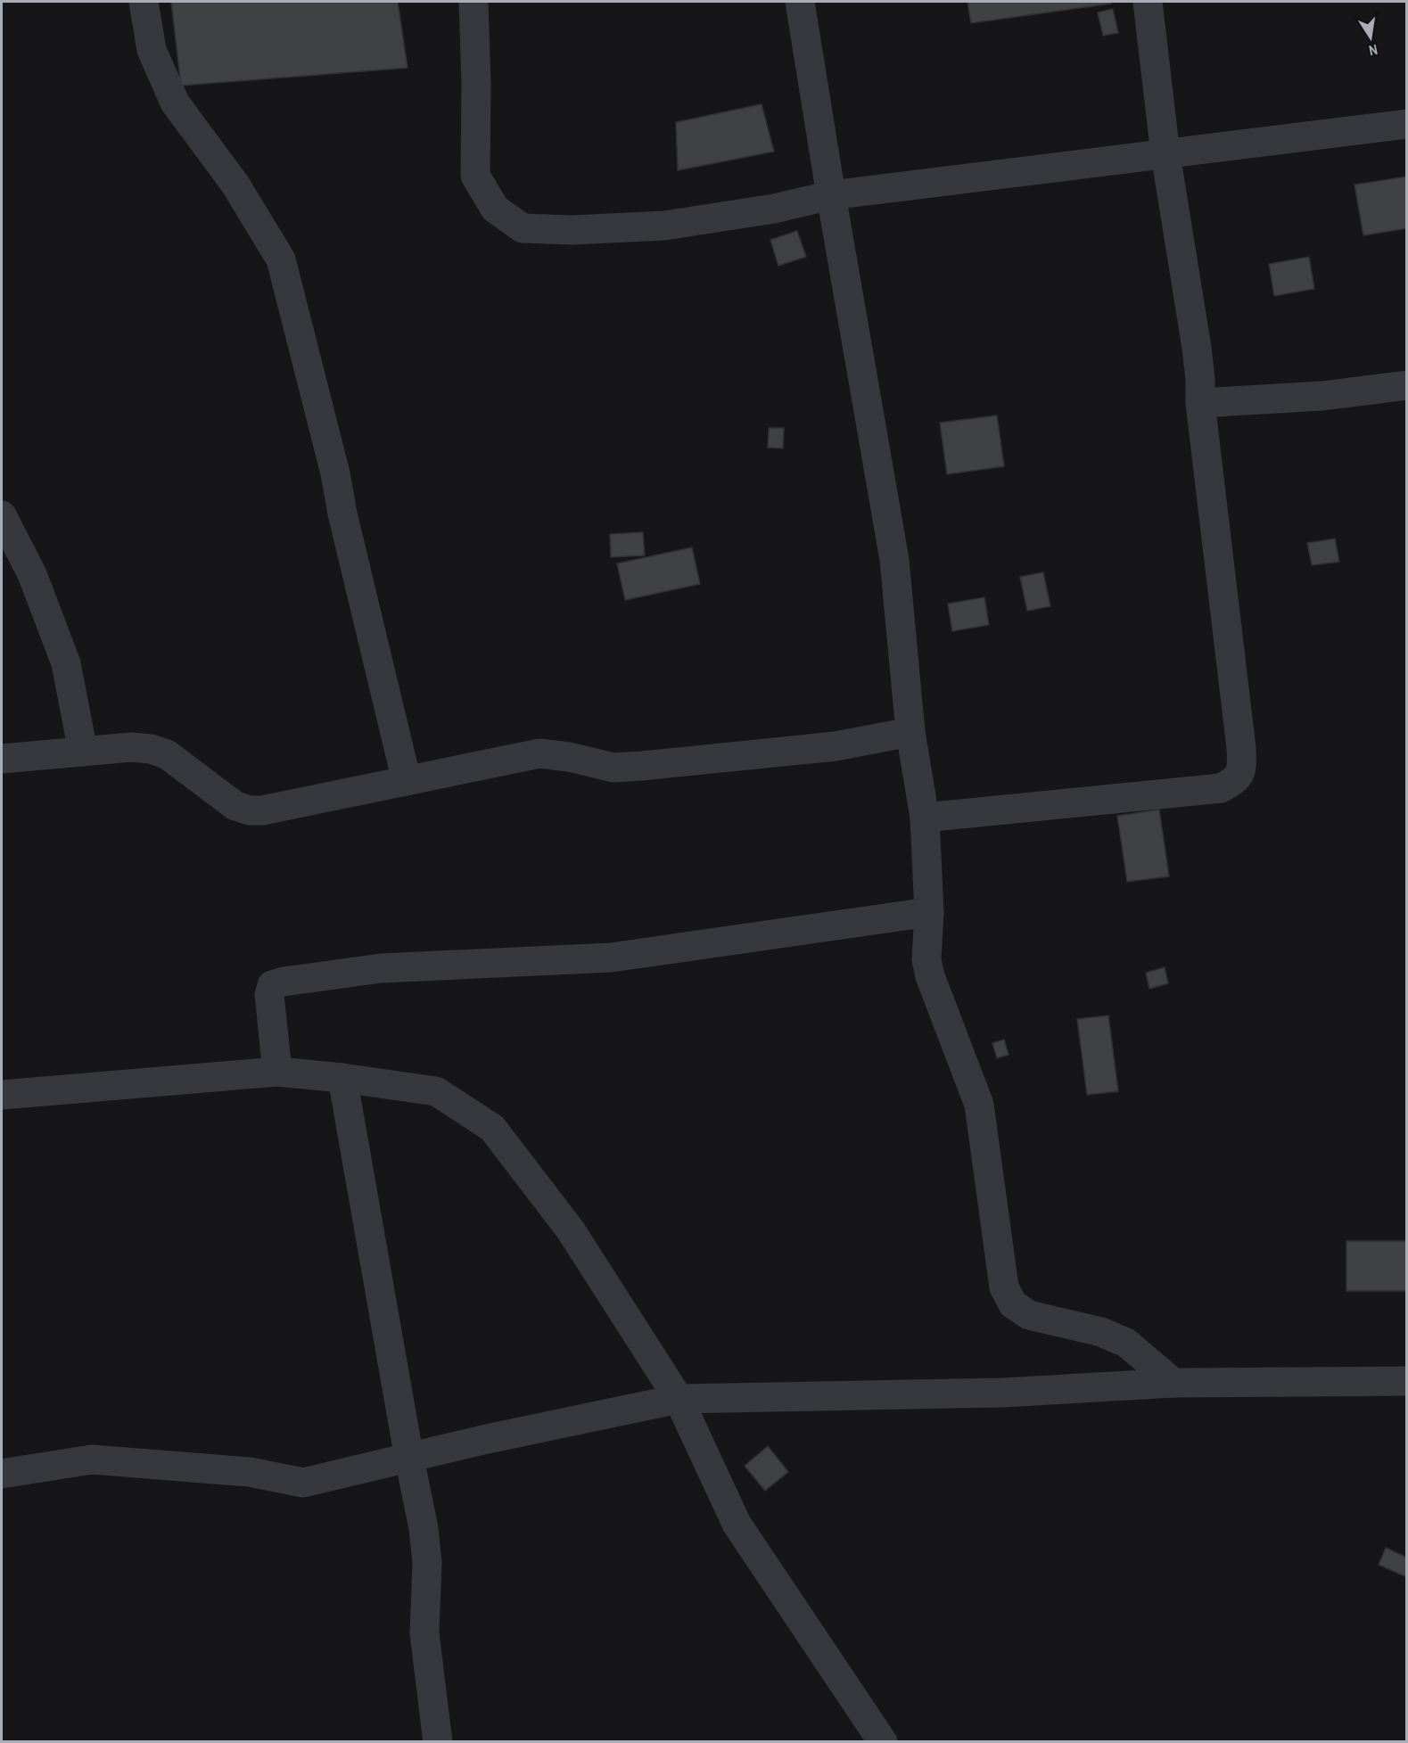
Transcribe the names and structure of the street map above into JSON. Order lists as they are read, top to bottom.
{
  "north": "bottom"
}
